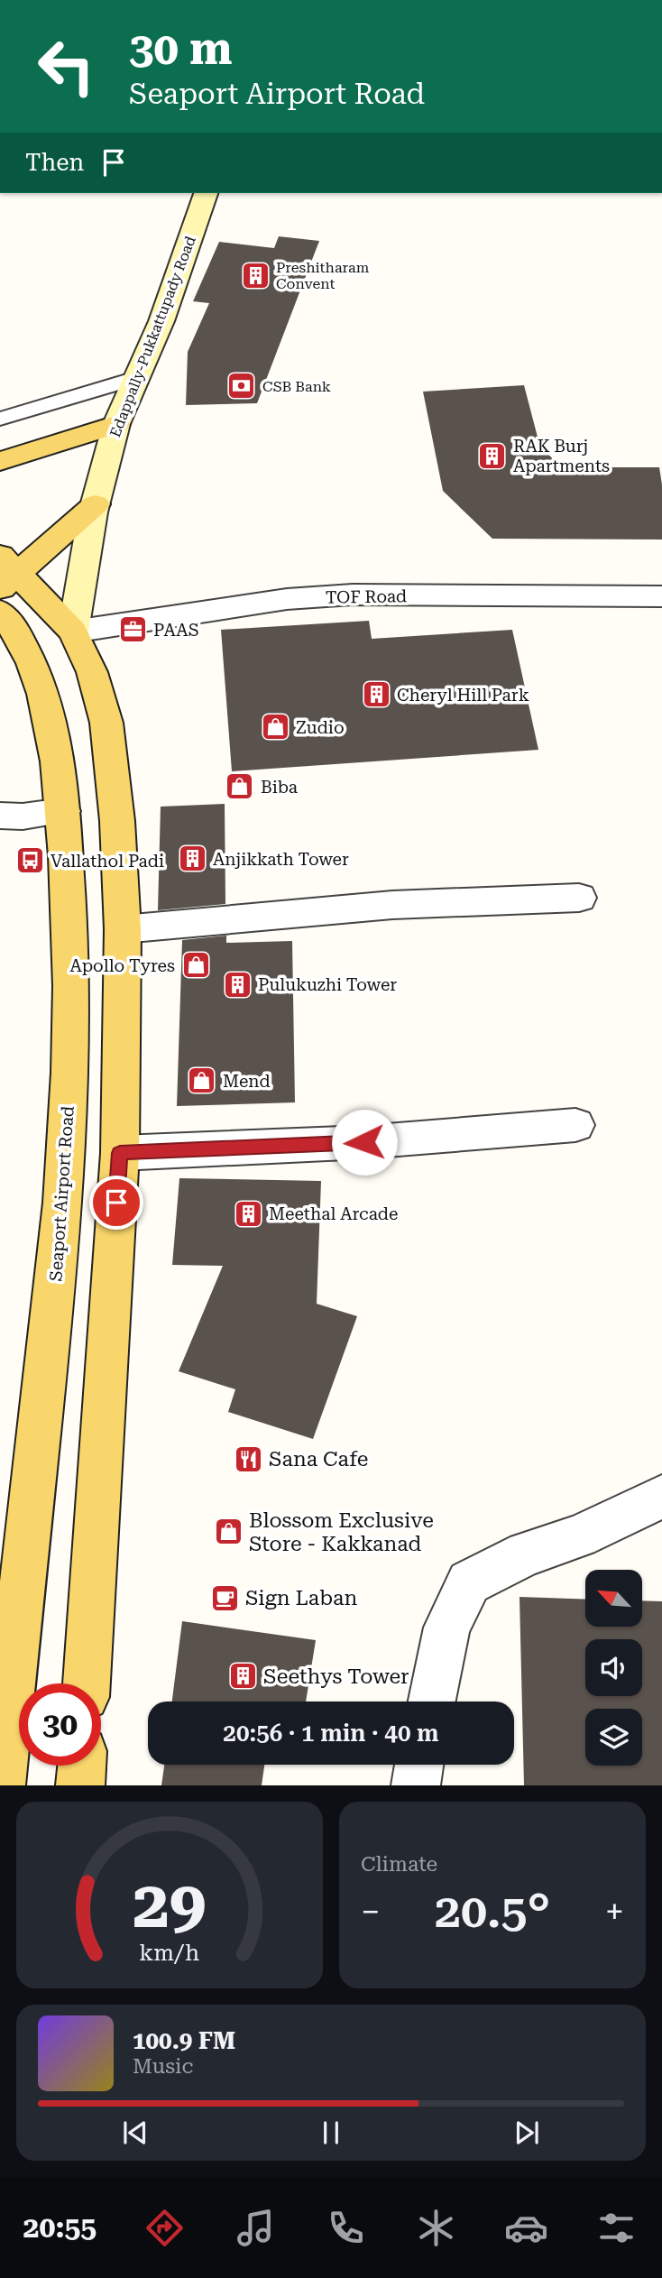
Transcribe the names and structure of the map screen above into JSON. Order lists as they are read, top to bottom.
{
  "streets": {
    "main road": ["Edappally-Pukkattupady Road", "Seaport Airport Road"],
    "street": ["TOF Road"]
  },
  "crossings": [
    ["Edappally-Pukkattupady Road", "TOF Road"]
  ],
  "places": {
    "building": [
      "Preshitharam Convent",
      "RAK Burj Apartments",
      "Cheryl Hill Park",
      "Anjikkath Tower",
      "Pulukuzhi Tower",
      "Meethal Arcade",
      "Seethys Tower"
    ],
    "bank": ["CSB Bank"],
    "office": ["PAAS"],
    "shop": [
      "Zudio",
      "Biba",
      "Apollo Tyres",
      "Mend",
      "Blossom Exclusive Store - Kakkanad"
    ],
    "bus stop": ["Vallathol Padi"],
    "restaurant": ["Sana Cafe"],
    "cafe": ["Sign Laban"]
  },
  "north": "top left",
  "page": {
    "turn": ["30 m", "Seaport Airport Road"],
    "then": "Then",
    "limit": "30",
    "trip": "20:56 · 1 min · 40 m",
    "tile": "Climate",
    "heat": ["−", "20.5°", "+"],
    "song": ["100.9 FM", "Music"],
    "tabs": "20:55",
    "gauge": ["29", "km/h"]
  }
}
